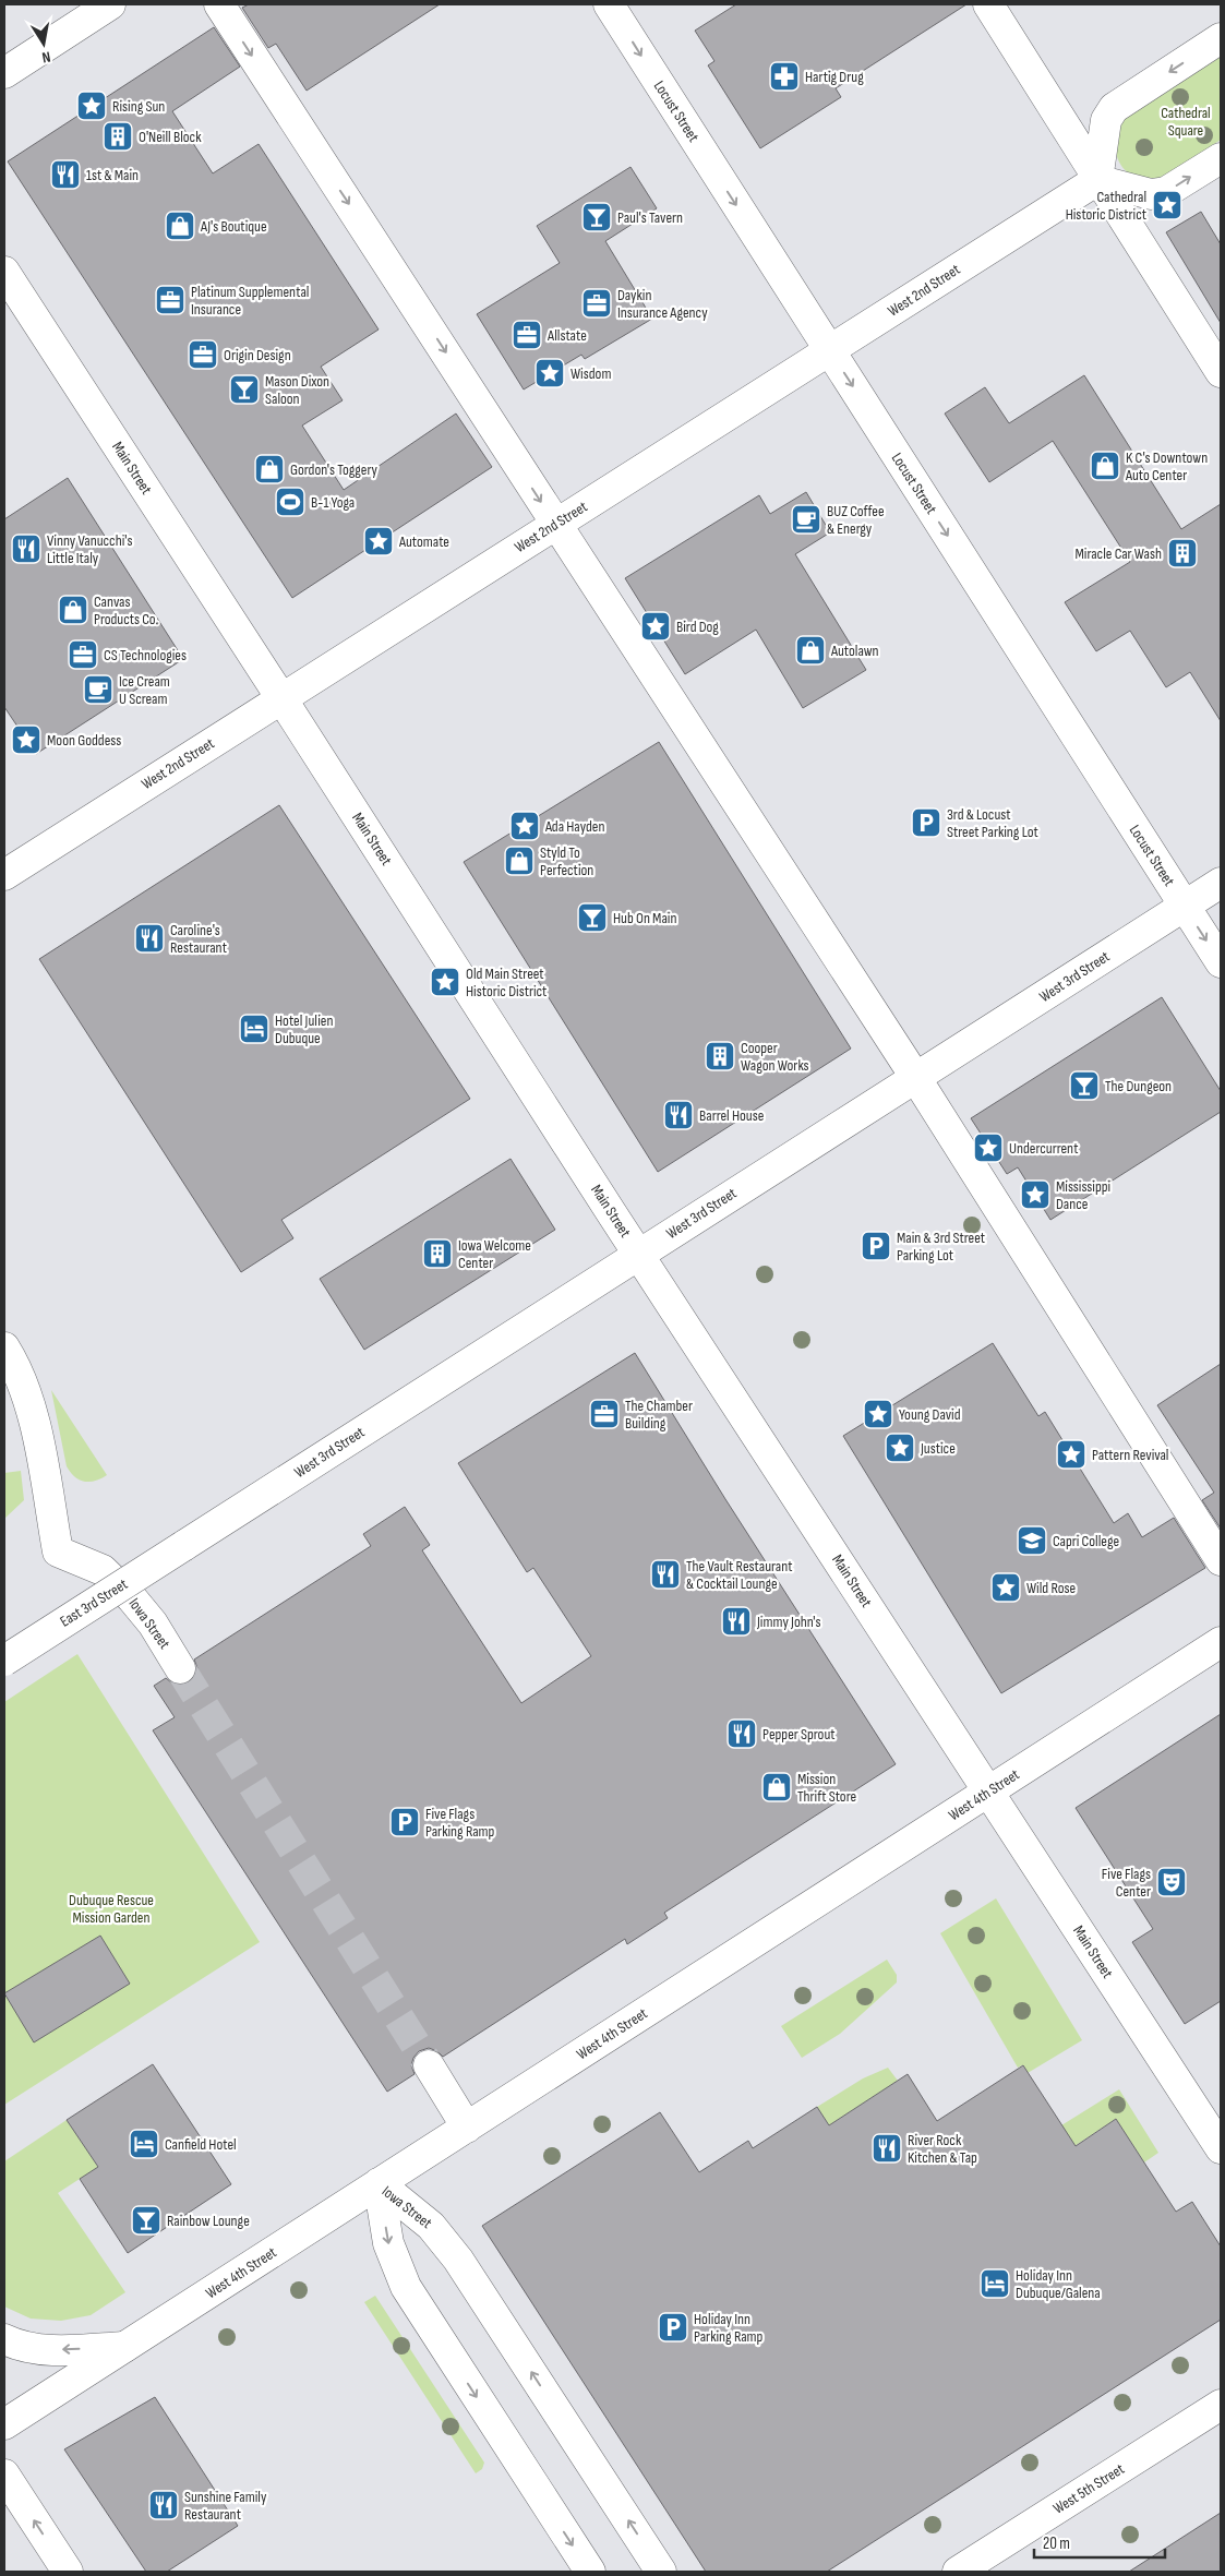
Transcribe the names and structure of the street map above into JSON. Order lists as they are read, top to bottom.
{
  "streets": {
    "main road": [
      "Locust Street",
      "West 2nd Street",
      "Main Street",
      "West 3rd Street",
      "East 3rd Street",
      "Iowa Street",
      "West 4th Street",
      "West 5th Street"
    ]
  },
  "crossings": [
    ["Locust Street", "West 2nd Street"],
    ["Locust Street", "West 3rd Street"],
    ["West 2nd Street", "Main Street"],
    ["Main Street", "West 3rd Street"],
    ["Main Street", "West 4th Street"],
    ["West 3rd Street", "East 3rd Street"],
    ["Iowa Street", "West 4th Street"]
  ],
  "one_way": ["Locust Street"],
  "parks": ["Cathedral Square", "Dubuque Rescue Mission Garden"],
  "places": {
    "pharmacy": ["Hartig Drug"],
    "place": [
      "Rising Sun",
      "Cathedral Historic District",
      "Wisdom",
      "Automate",
      "Bird Dog",
      "Moon Goddess",
      "Ada Hayden",
      "Old Main Street Historic District",
      "Undercurrent",
      "Mississippi Dance",
      "Young David",
      "Justice",
      "Pattern Revival",
      "Wild Rose"
    ],
    "building": [
      "O'Neill Block",
      "Miracle Car Wash",
      "Cooper Wagon Works",
      "Iowa Welcome Center"
    ],
    "restaurant": [
      "1st & Main",
      "Vinny Vanucchi's Little Italy",
      "Caroline's Restaurant",
      "Barrel House",
      "The Vault Restaurant & Cocktail Lounge",
      "Jimmy John's",
      "Pepper Sprout",
      "River Rock Kitchen & Tap",
      "Sunshine Family Restaurant"
    ],
    "bar": [
      "Paul's Tavern",
      "Mason Dixon Saloon",
      "Hub On Main",
      "The Dungeon",
      "Rainbow Lounge"
    ],
    "shop": [
      "AJ's Boutique",
      "K C's Downtown Auto Center",
      "Gordon's Toggery",
      "Canvas Products Co.",
      "Autolawn",
      "Styld To Perfection",
      "Mission Thrift Store"
    ],
    "office": [
      "Platinum Supplemental Insurance",
      "Daykin Insurance Agency",
      "Allstate",
      "Origin Design",
      "CS Technologies",
      "The Chamber Building"
    ],
    "sports": ["B-1 Yoga"],
    "cafe": ["BUZ Coffee & Energy", "Ice Cream U Scream"],
    "parking": [
      "3rd & Locust Street Parking Lot",
      "Main & 3rd Street Parking Lot",
      "Five Flags Parking Ramp",
      "Holiday Inn Parking Ramp"
    ],
    "hotel": ["Hotel Julien Dubuque", "Canfield Hotel", "Holiday Inn Dubuque/Galena"],
    "school or university": ["Capri College"],
    "theatre": ["Five Flags Center"]
  },
  "scale_bar": "20 m",
  "north": "bottom"
}
